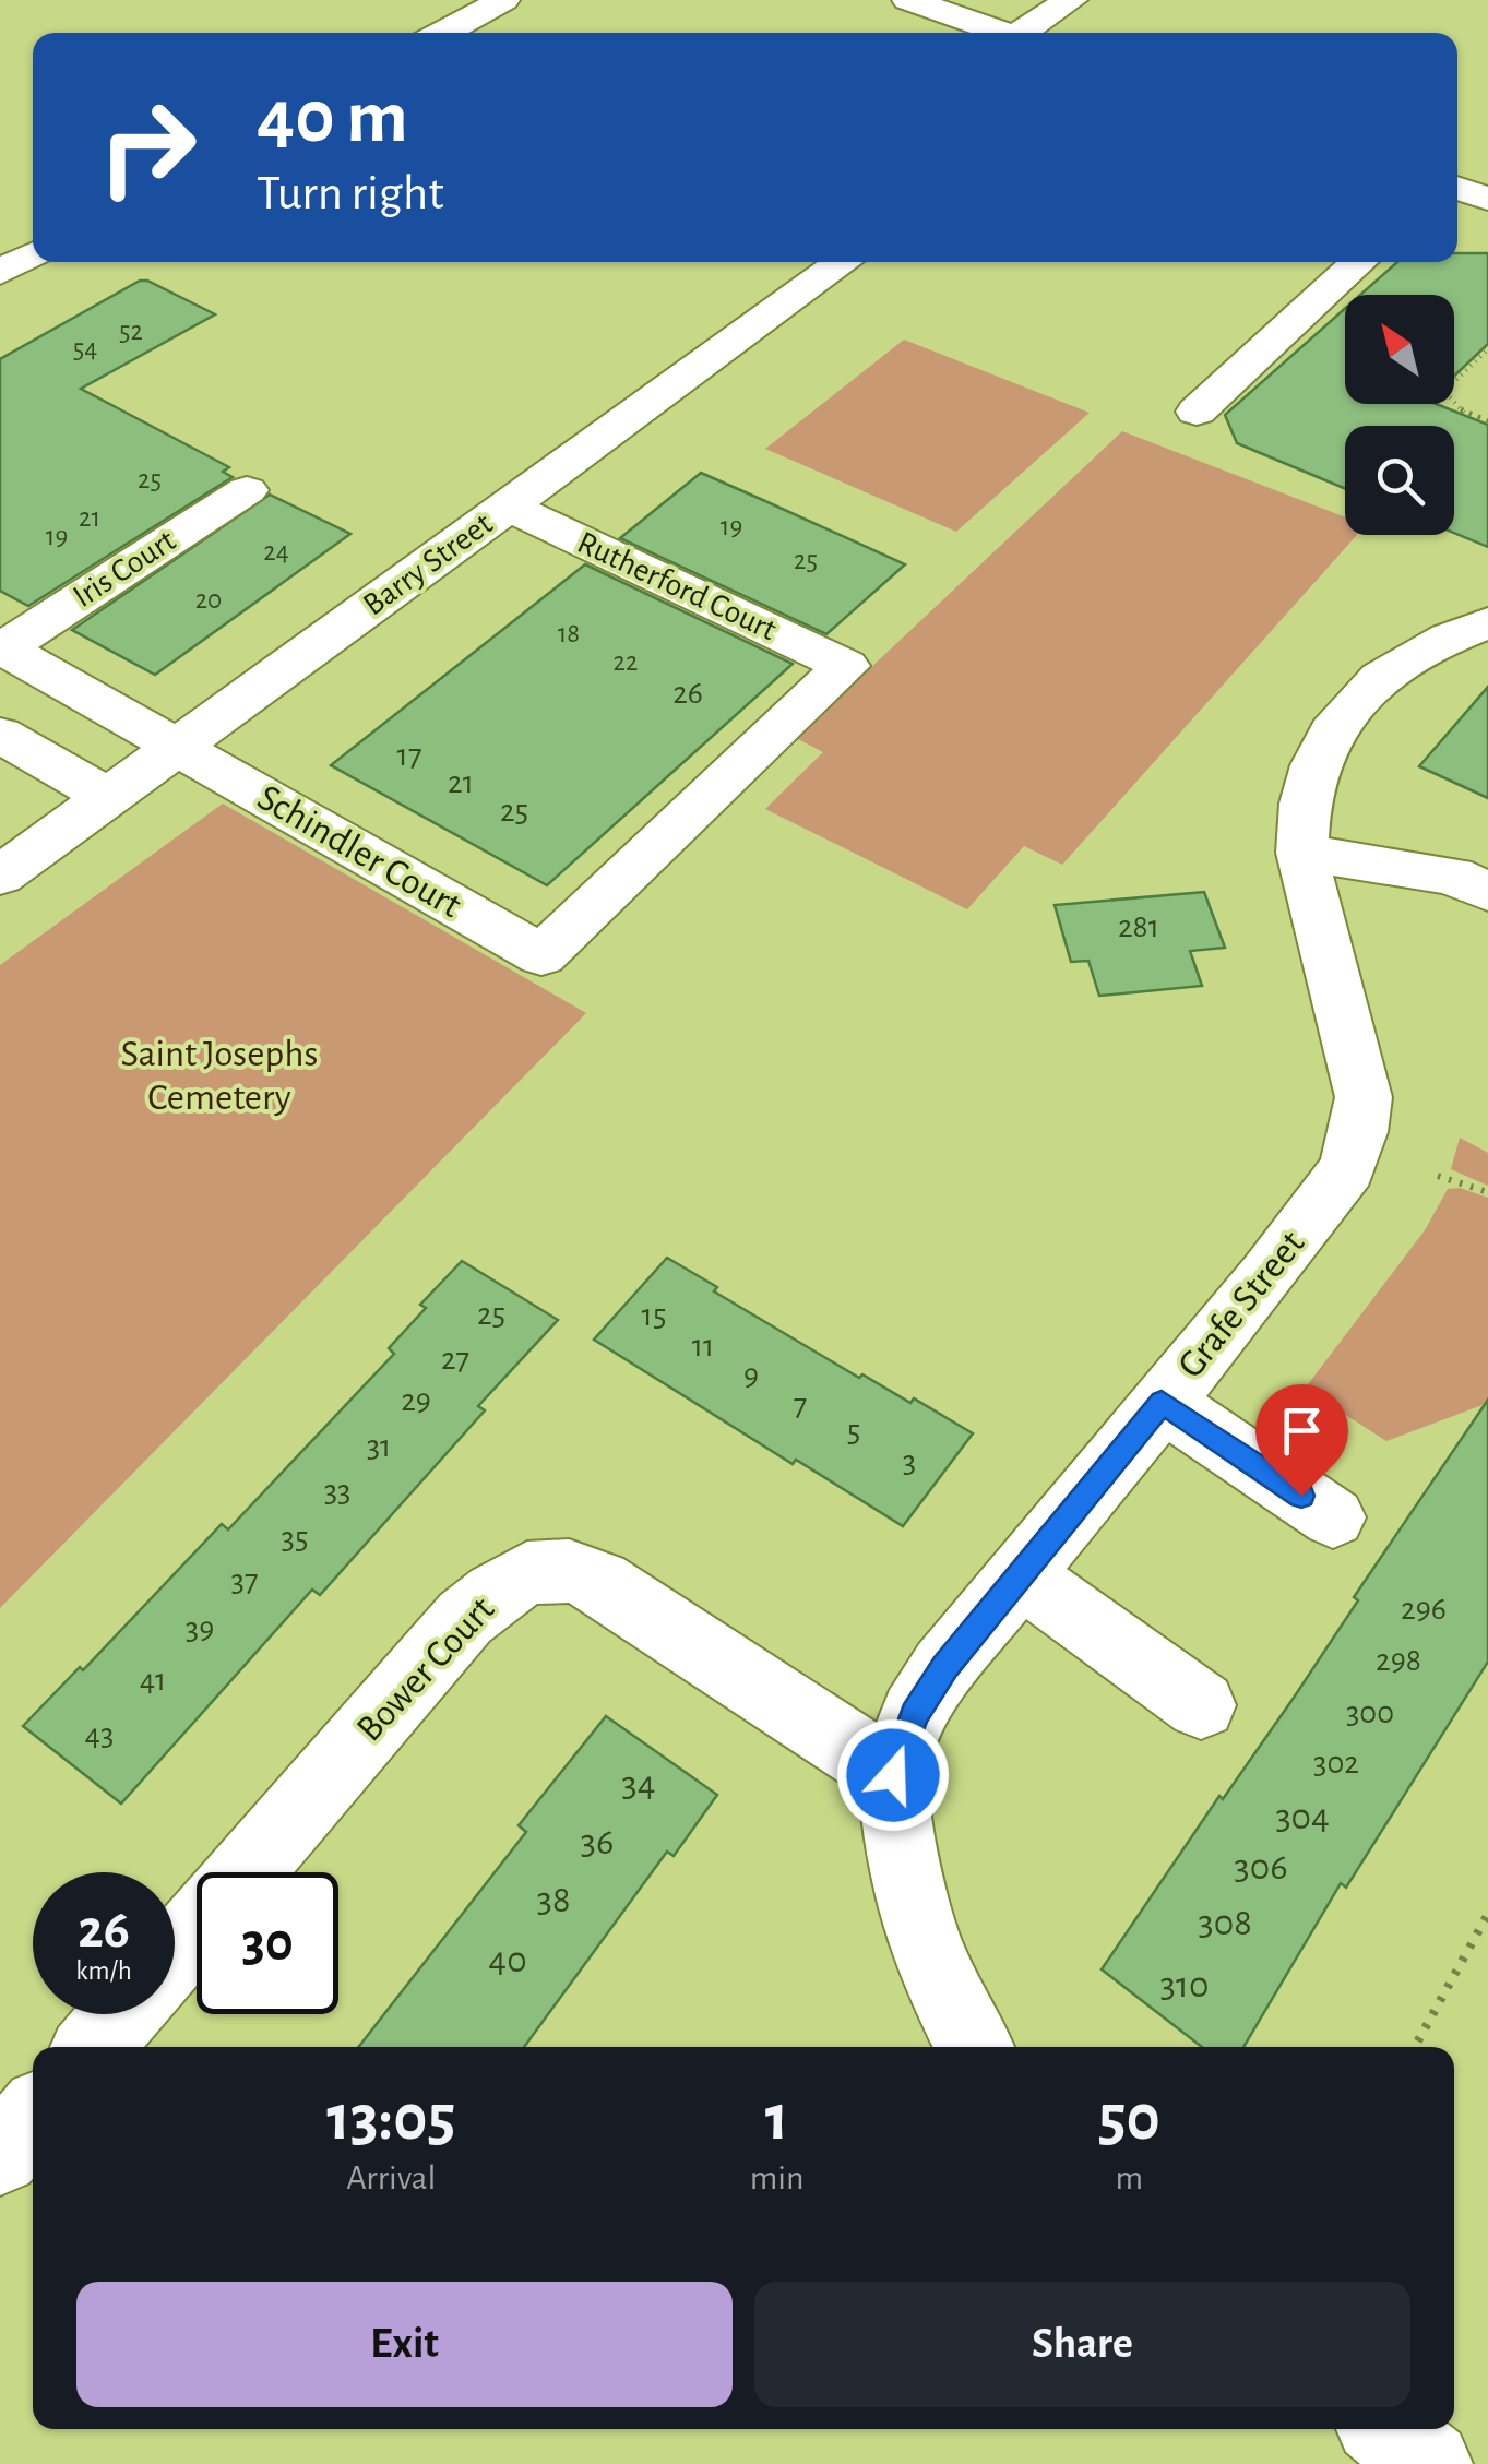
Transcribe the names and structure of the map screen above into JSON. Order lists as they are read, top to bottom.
{
  "streets": {
    "street": [
      "Barry Street",
      "Iris Court",
      "Rutherford Court",
      "Schindler Court",
      "Grafe Street",
      "Bower Court"
    ]
  },
  "crossings": [
    ["Barry Street", "Iris Court"],
    ["Barry Street", "Rutherford Court"],
    ["Barry Street", "Schindler Court"],
    ["Iris Court", "Schindler Court"],
    ["Rutherford Court", "Schindler Court"],
    ["Grafe Street", "Bower Court"]
  ],
  "parks": ["Saint Josephs Cemetery"],
  "house_numbers": [
    "52",
    "54",
    "25",
    "21",
    "19",
    "19",
    "24",
    "25",
    "20",
    "18",
    "22",
    "26",
    "17",
    "21",
    "25",
    "281",
    "25",
    "15",
    "11",
    "27",
    "9",
    "29",
    "7",
    "5",
    "31",
    "3",
    "33",
    "35",
    "37",
    "296",
    "39",
    "298",
    "41",
    "300",
    "43",
    "302",
    "34",
    "304",
    "36",
    "306",
    "38",
    "308",
    "40",
    "310"
  ],
  "north": "top left",
  "page": {
    "turn": ["40 m", "Turn right"],
    "speed": "26 km/h",
    "limit": "30",
    "eta": [
      "13:05",
      "Arrival",
      "1",
      "min",
      "50",
      "m"
    ],
    "buttons": ["Exit", "Share"]
  }
}
